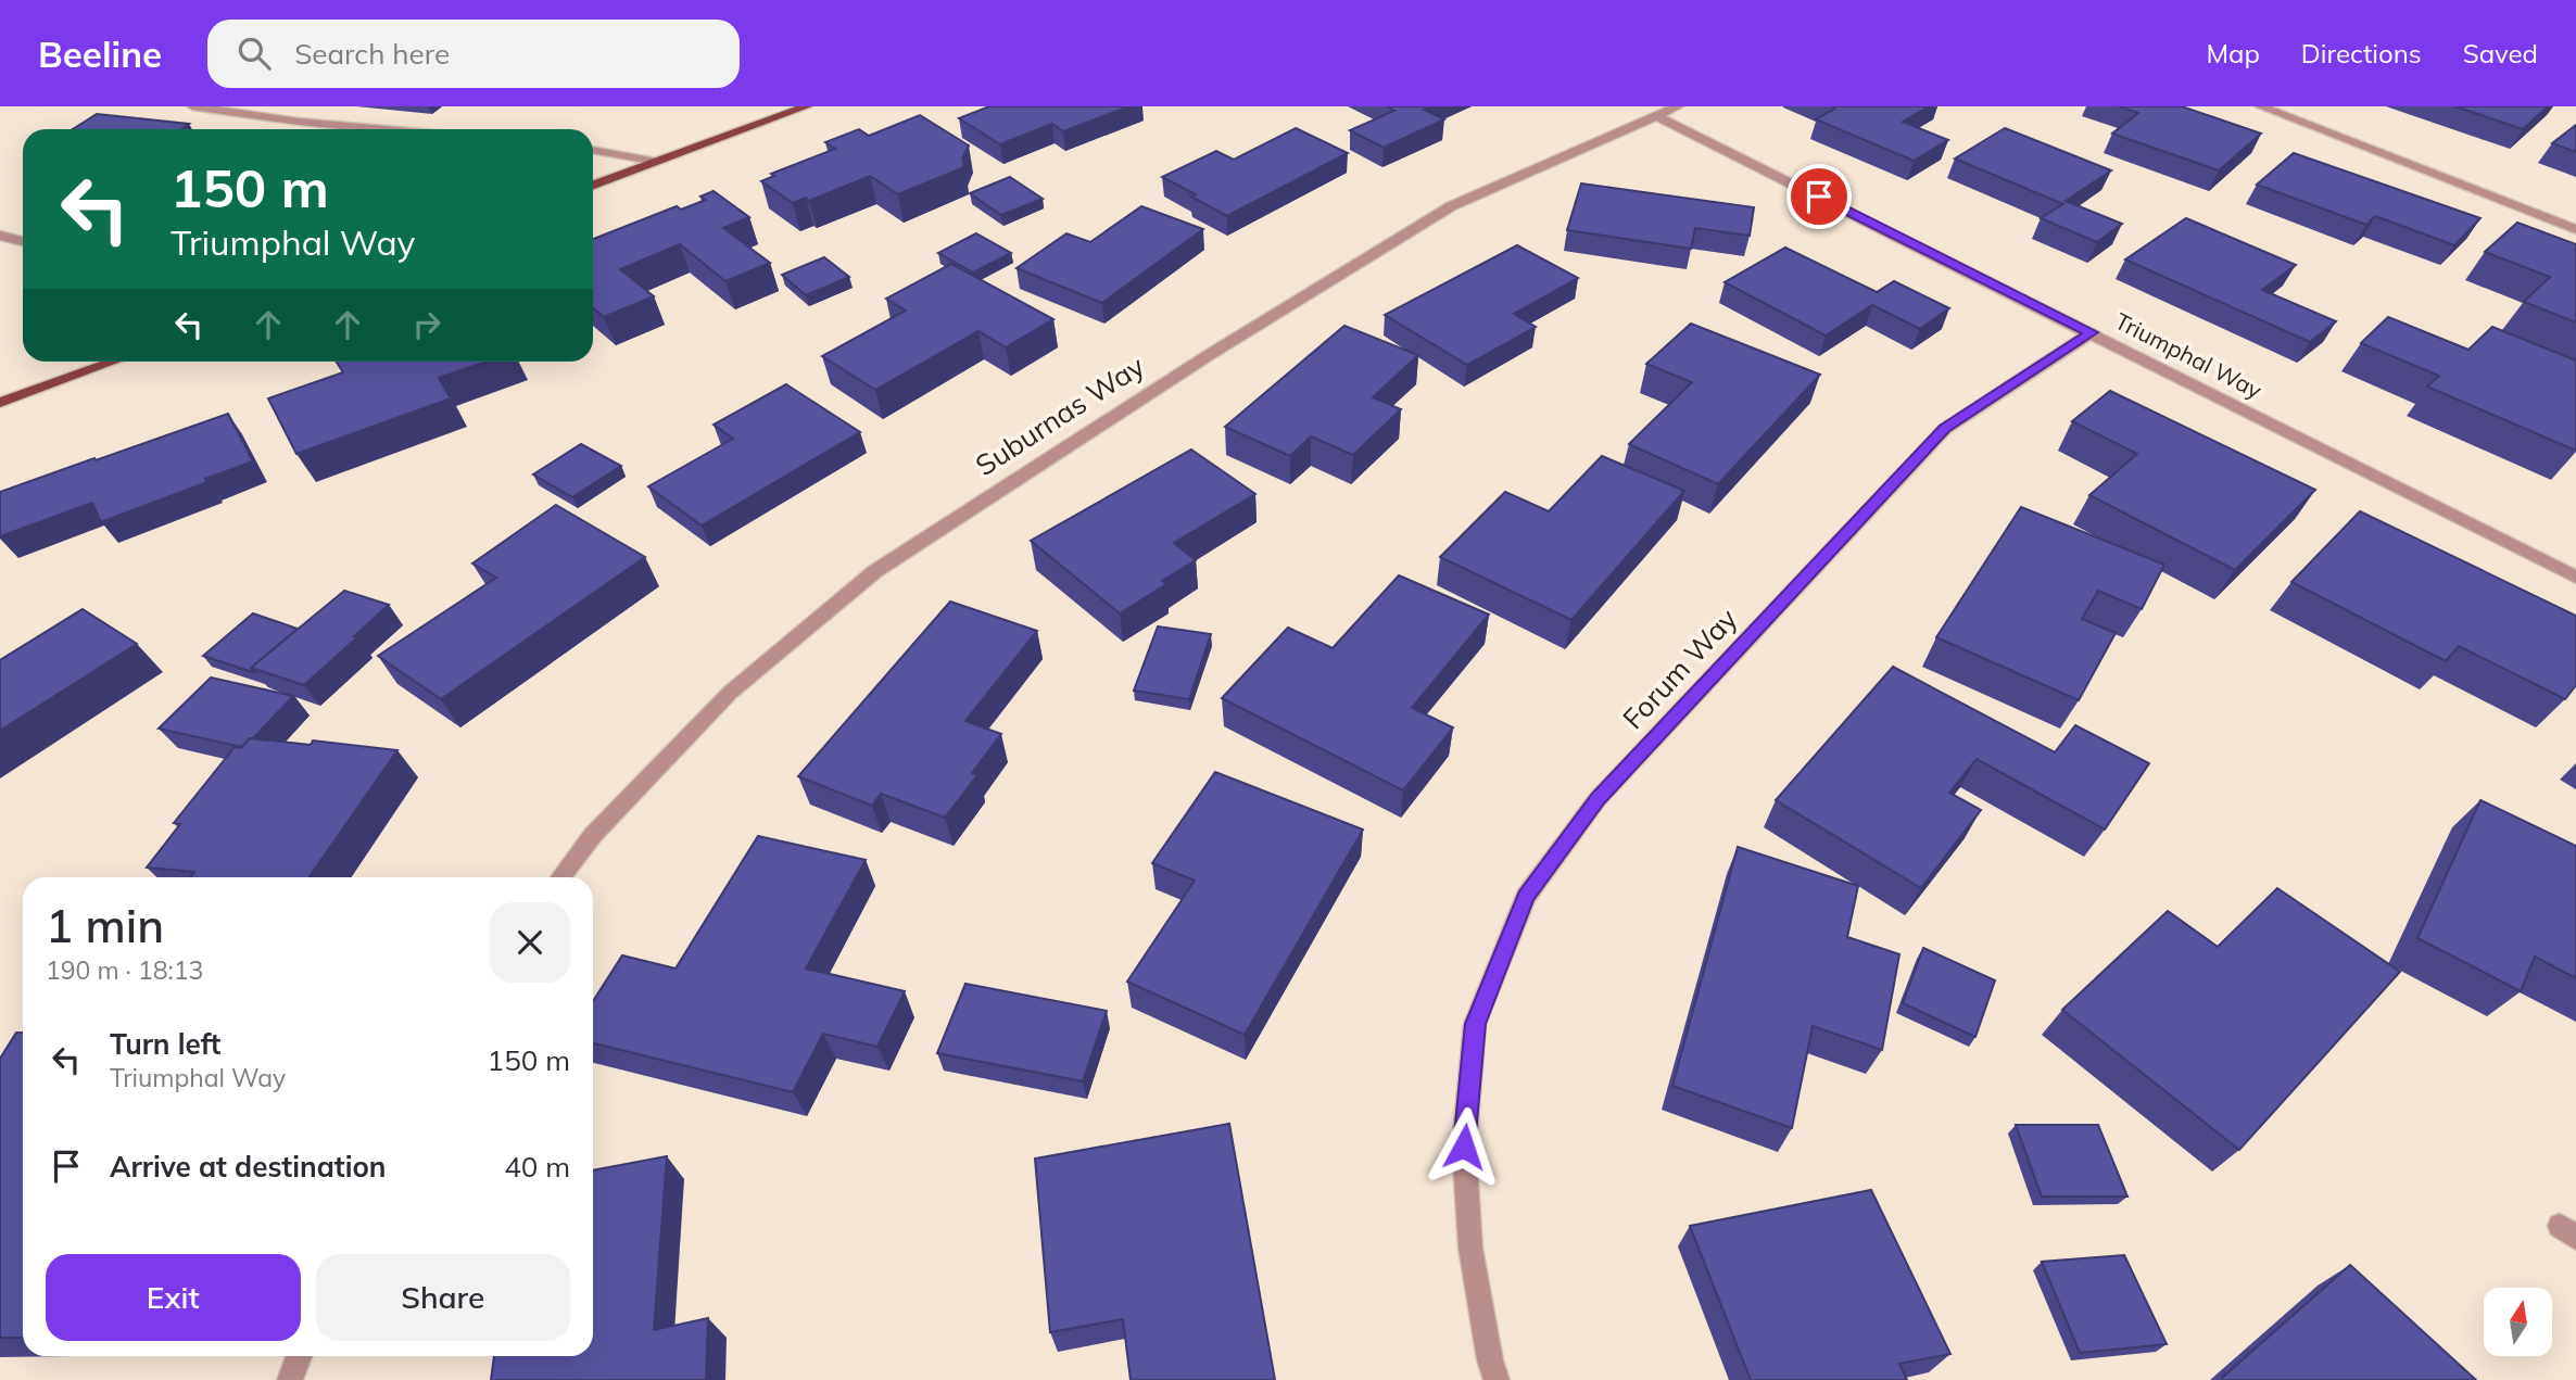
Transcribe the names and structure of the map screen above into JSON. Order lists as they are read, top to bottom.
{
  "streets": {
    "street": ["Triumphal Way", "Suburnas Way", "Forum Way"]
  },
  "crossings": [
    ["Triumphal Way", "Suburnas Way"],
    ["Triumphal Way", "Forum Way"]
  ],
  "north": "top",
  "page": {
    "header": "Beeline",
    "search": "Search here",
    "nav": ["Map", "Directions", "Saved"],
    "turn": ["150 m", "Triumphal Way"],
    "heading": ["1 min", "190 m · 18:13"],
    "list": [
      {
        "name": "Turn left",
        "note": "Triumphal Way",
        "value": "150 m"
      },
      {
        "name": "Arrive at destination",
        "value": "40 m"
      }
    ],
    "buttons": ["Exit", "Share"]
  }
}
